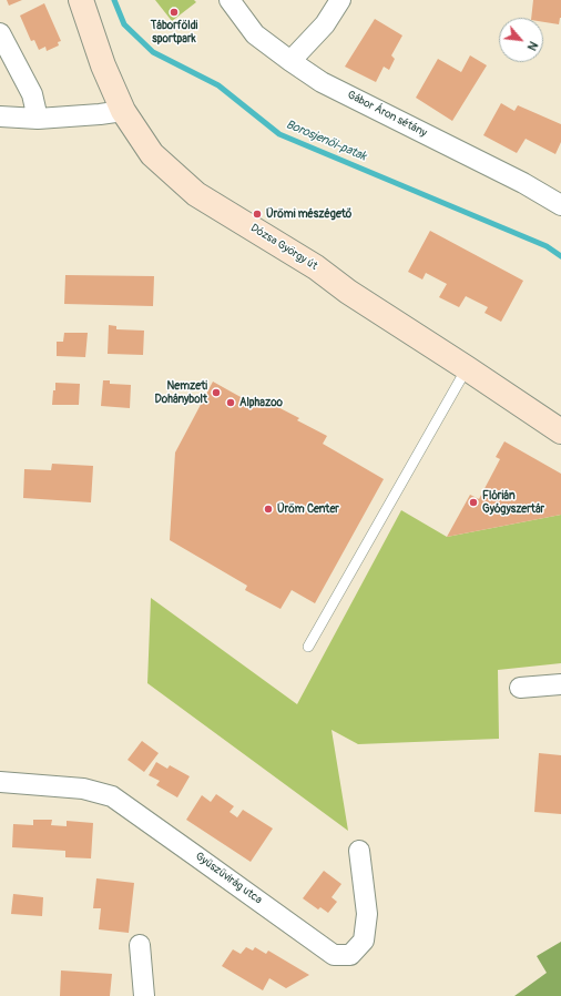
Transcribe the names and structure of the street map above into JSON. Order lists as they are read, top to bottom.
{
  "streets": {
    "main road": ["Dózsa György út"],
    "street": ["Gábor Áron sétány", "Gyűszűvirág utca"]
  },
  "water": ["Borosjenői-patak"],
  "places": [
    "Táborföldi sportpark",
    "Ürömi mészégető",
    "Nemzeti Dohánybolt",
    "Alphazoo",
    "Flórián Gyógyszertár",
    "Üröm Center"
  ],
  "north": "bottom right"
}
